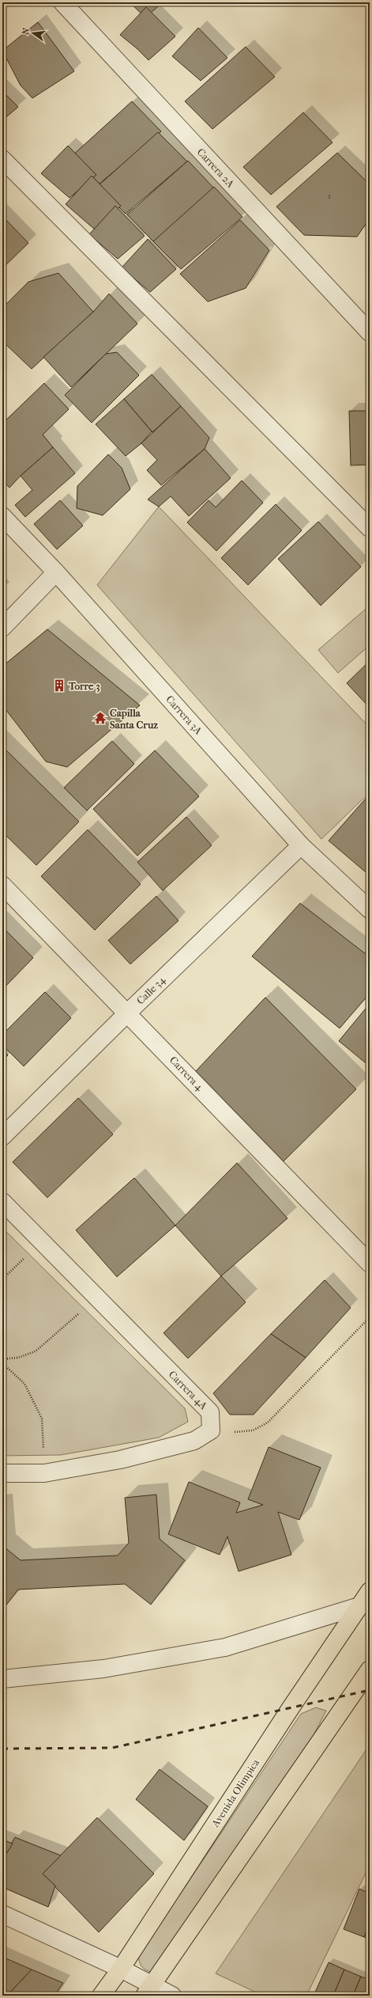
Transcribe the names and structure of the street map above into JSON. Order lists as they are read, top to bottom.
{
  "streets": {
    "main road": ["Avenida Olimpica"],
    "street": [
      "Carrera 2A",
      "Carrera 3A",
      "Calle 34",
      "Carrera 4",
      "Carrera 4A"
    ]
  },
  "crossings": [
    ["Carrera 3A", "Calle 34"],
    ["Calle 34", "Carrera 4"]
  ],
  "places": {
    "building": ["Torre 3"],
    "temple": ["Capilla Santa Cruz"]
  },
  "house_numbers": ["1"],
  "north": "left"
}
